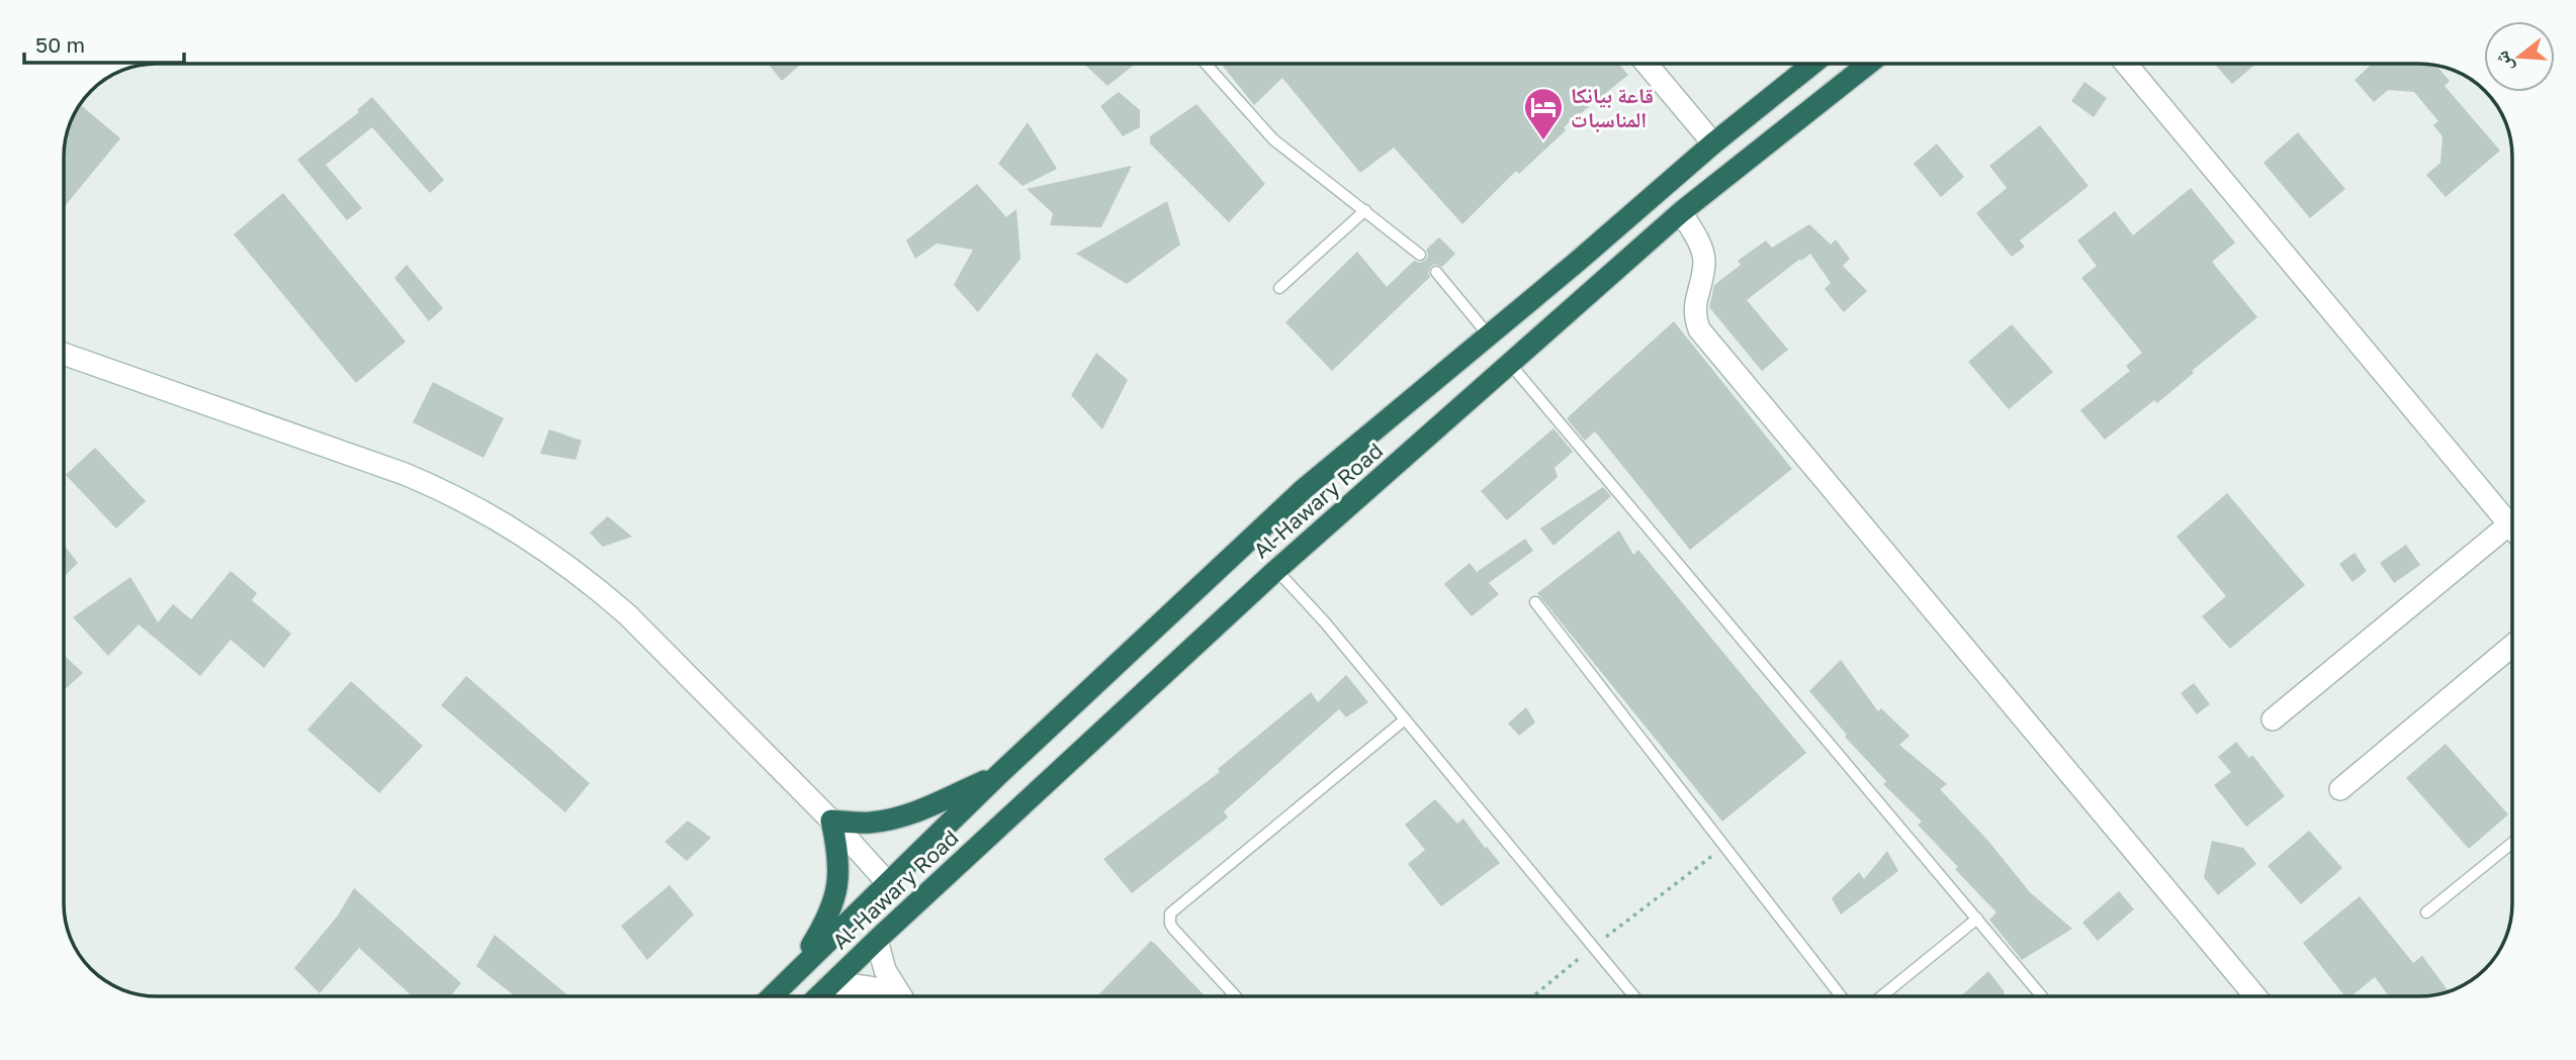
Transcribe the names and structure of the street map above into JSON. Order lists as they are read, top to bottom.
{
  "streets": {
    "highway": ["Al-Hawary Road"]
  },
  "places": {
    "hotel": ["قاعة بيانكا المناسبات"]
  },
  "scale_bar": "50 m",
  "north": "left"
}
